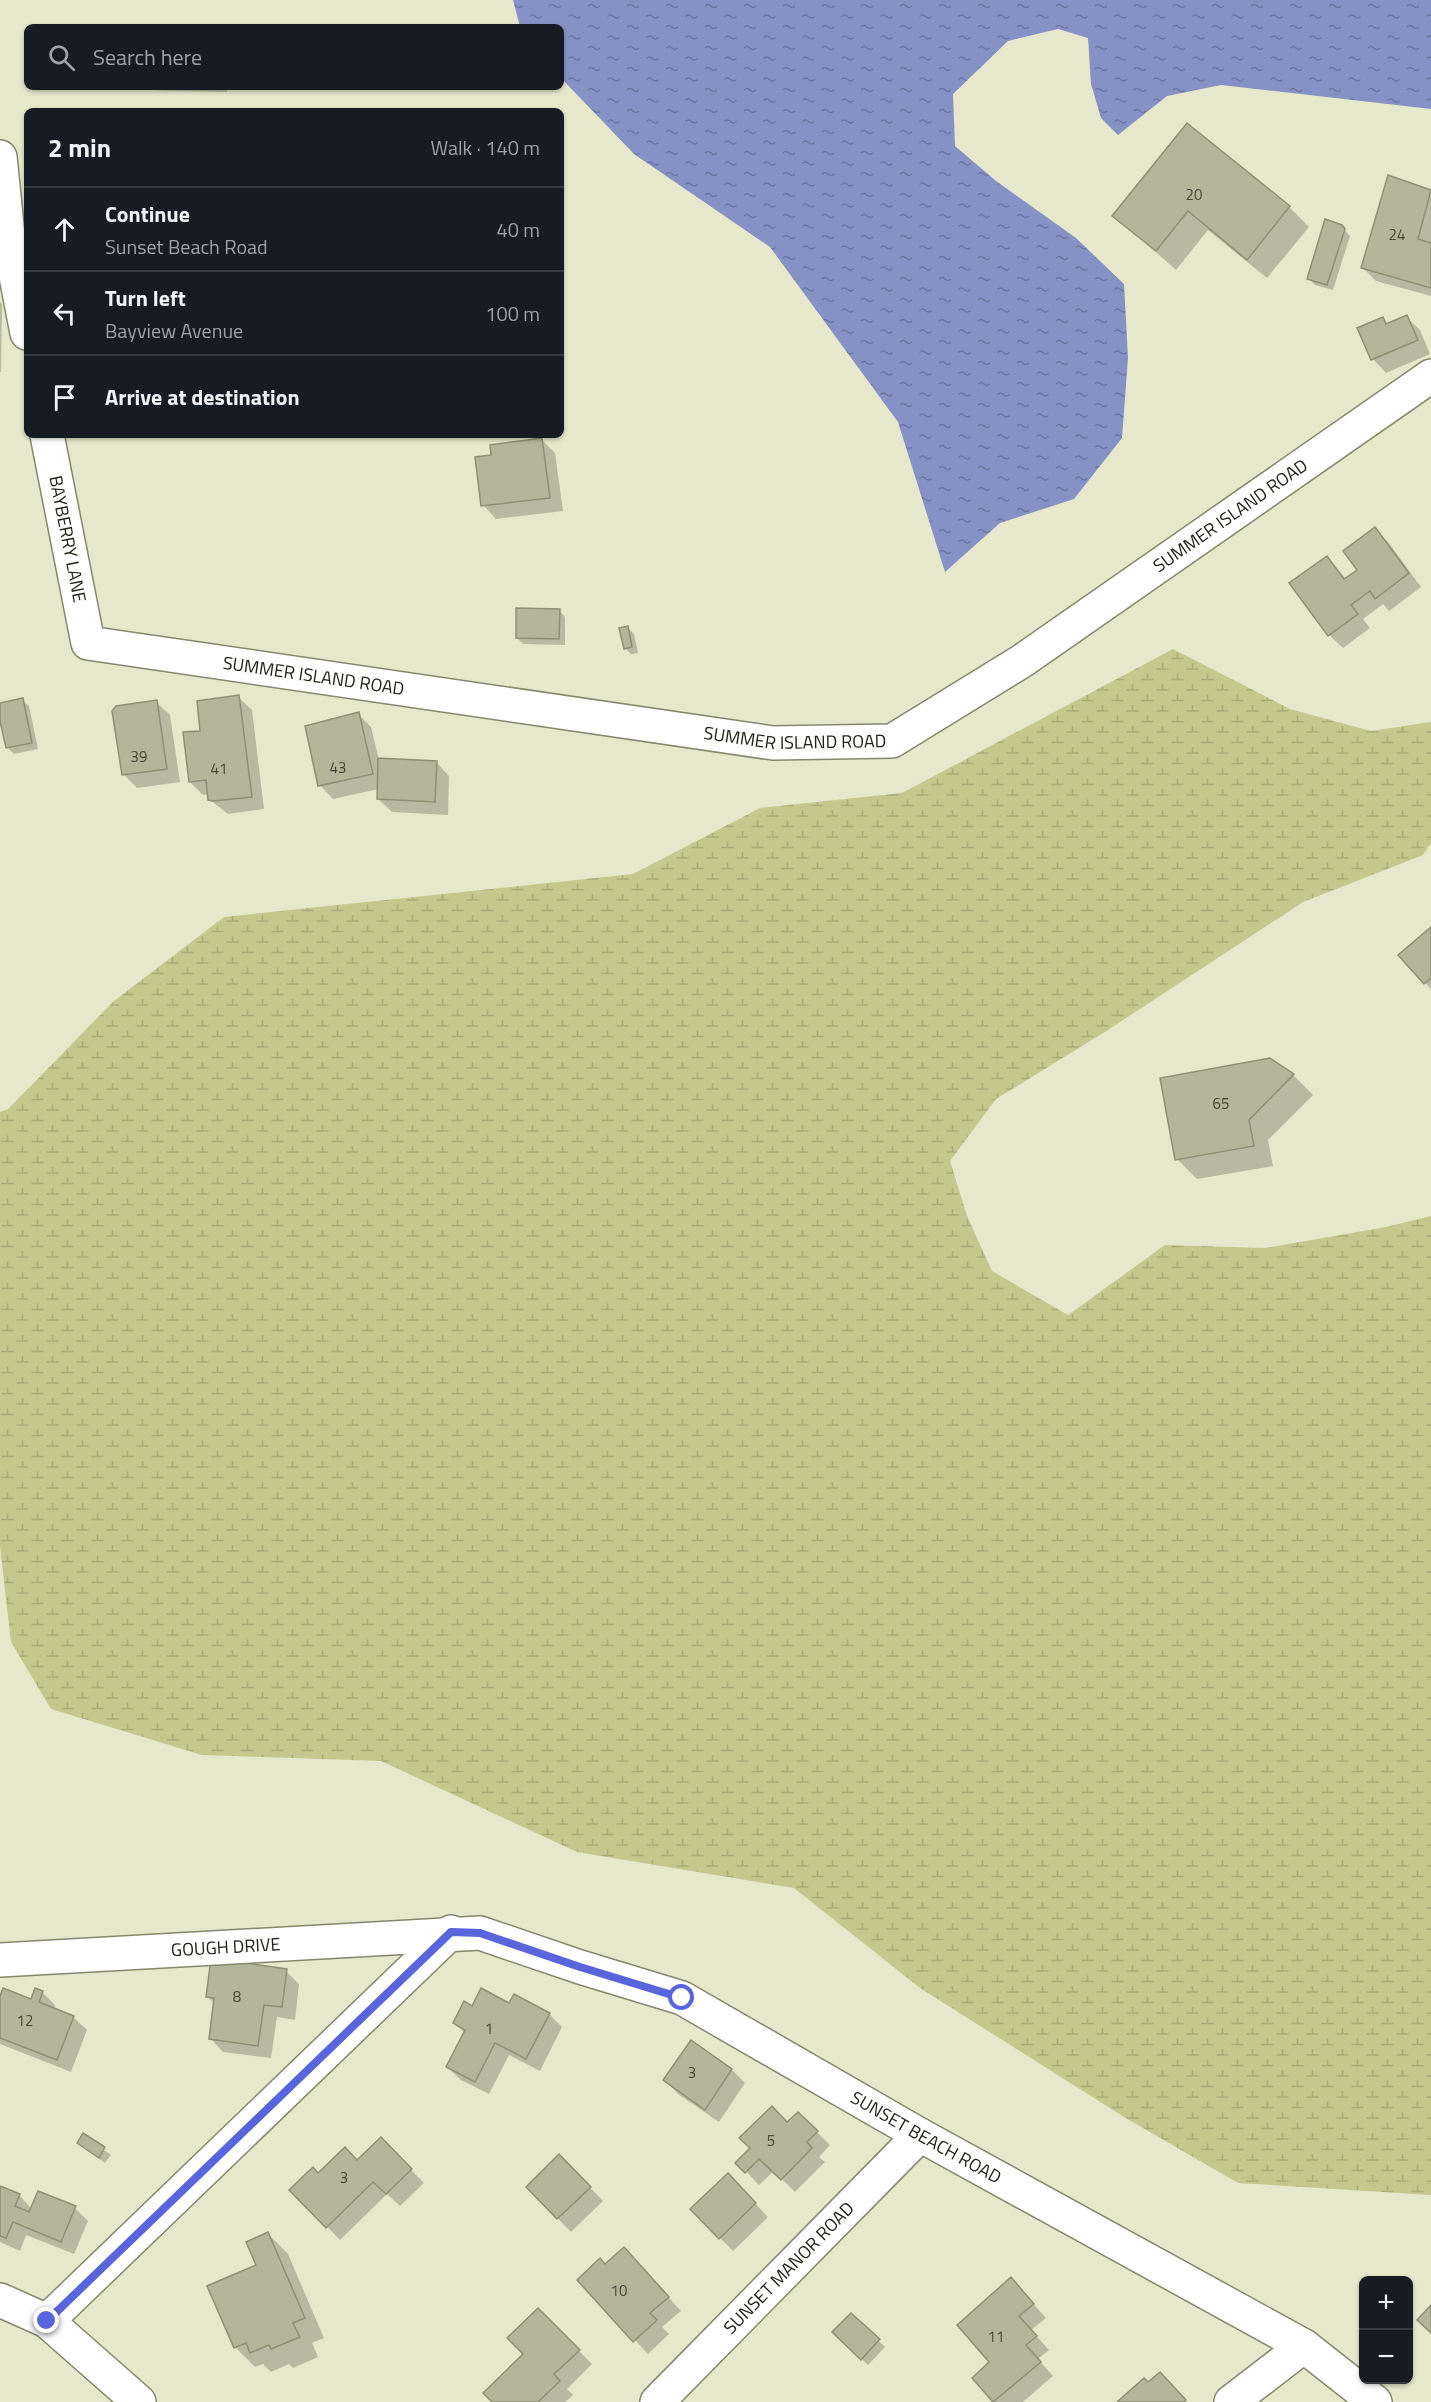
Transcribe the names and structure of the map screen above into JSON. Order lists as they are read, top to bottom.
{
  "streets": {
    "street": [
      "SUMMER ISLAND ROAD",
      "BAYBERRY LANE",
      "GOUGH DRIVE",
      "SUNSET BEACH ROAD",
      "SUNSET MANOR ROAD"
    ]
  },
  "crossings": [
    ["SUMMER ISLAND ROAD", "BAYBERRY LANE"],
    ["GOUGH DRIVE", "SUNSET BEACH ROAD"],
    ["SUNSET BEACH ROAD", "SUNSET MANOR ROAD"]
  ],
  "house_numbers": [
    "20",
    "24",
    "39",
    "43",
    "41",
    "65",
    "8",
    "12",
    "1",
    "3",
    "5",
    "3",
    "10",
    "11"
  ],
  "page": {
    "search": "Search here",
    "heading": ["2 min", "Walk · 140 m"],
    "list": [
      ["Continue", "Sunset Beach Road", "40 m"],
      ["Turn left", "Bayview Avenue", "100 m"],
      "Arrive at destination"
    ],
    "map_buttons": ["+", "−"]
  }
}
